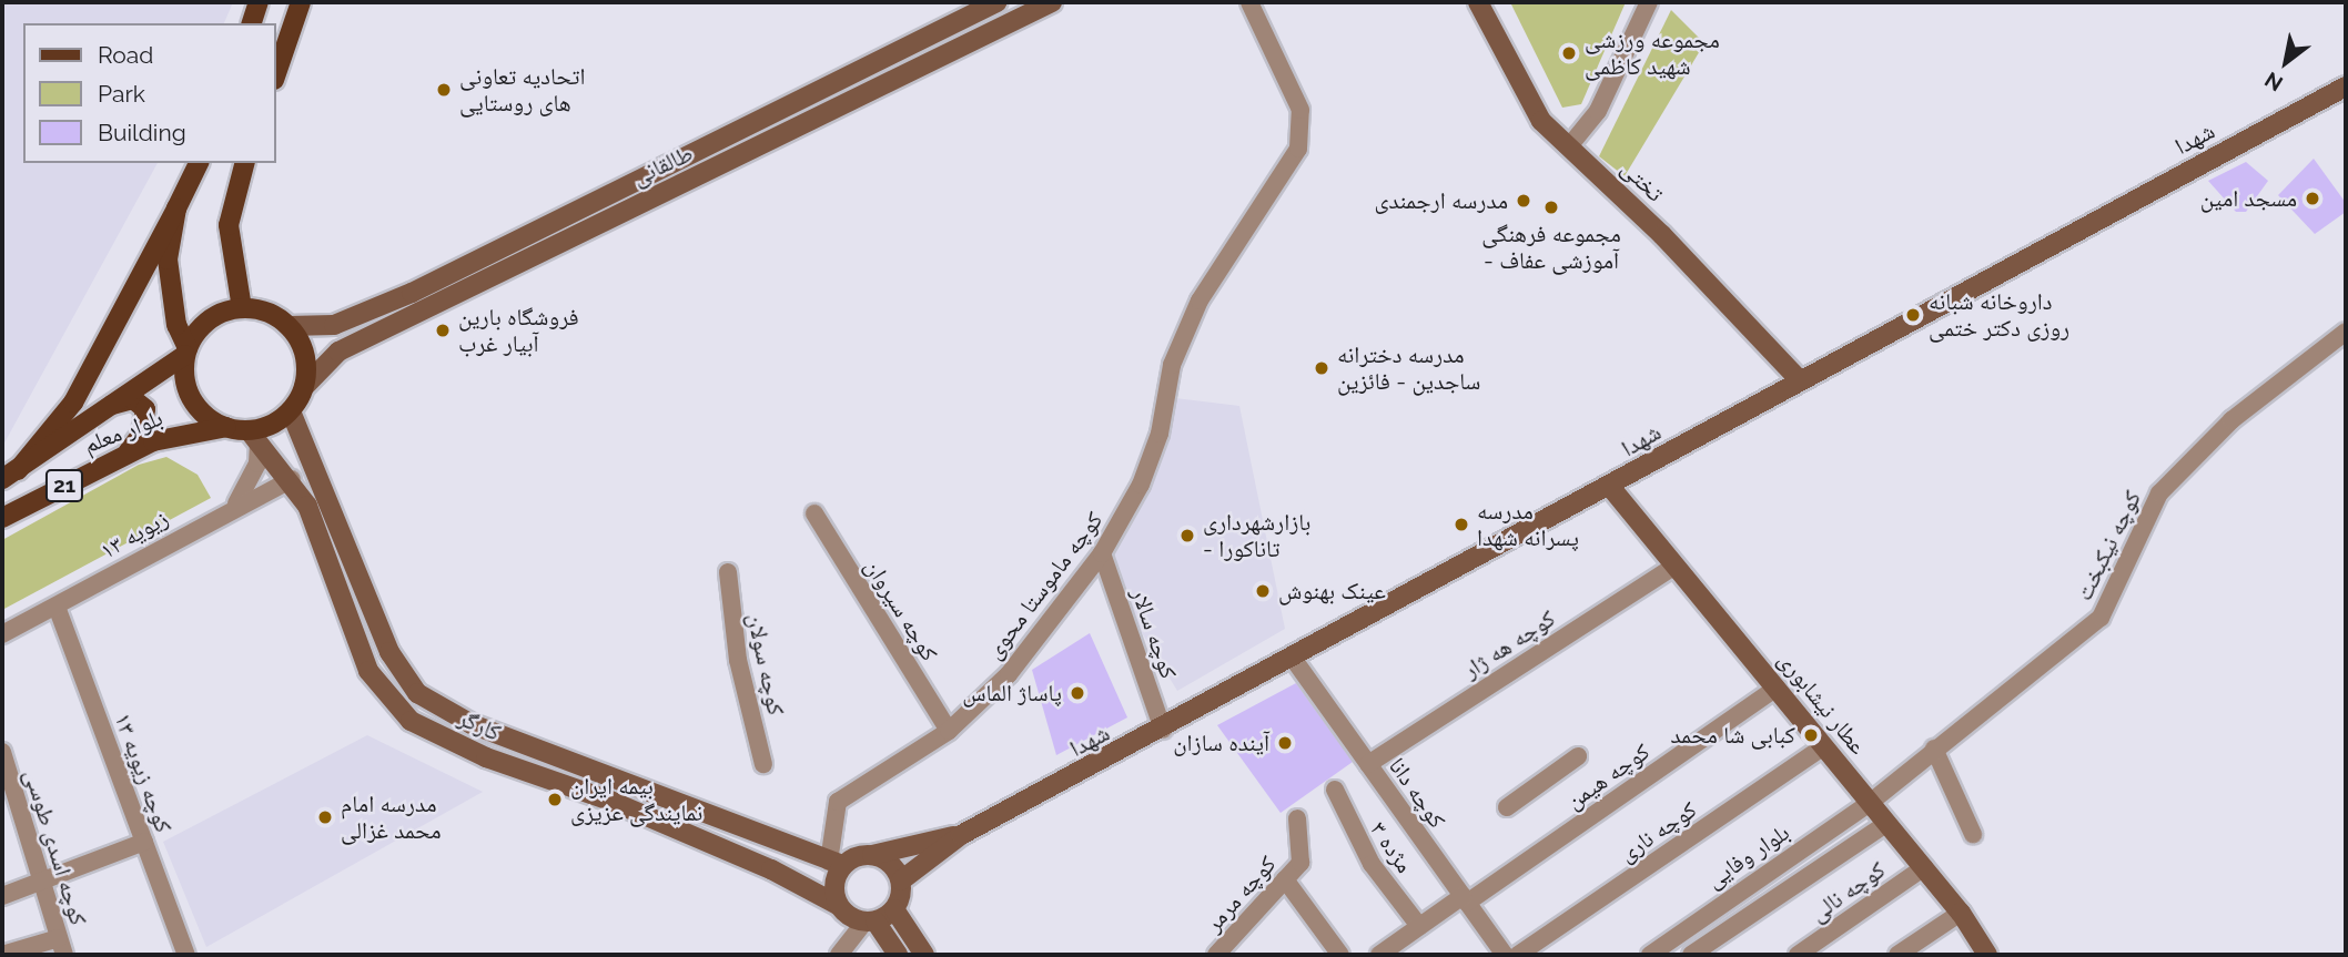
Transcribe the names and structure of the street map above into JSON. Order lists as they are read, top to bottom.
{
  "streets": {
    "main road": [
      "شهدا",
      "طالقانی",
      "تختی",
      "بلوار معلم",
      "21",
      "عطار نیشابوری",
      "کارگر"
    ],
    "street": [
      "زیویه ۱۳",
      "کوچه نیکبخت",
      "کوچه ماموستا محوی",
      "کوچه سیروان",
      "کوچه سالار",
      "کوچه هه ژار",
      "کوچه سولان",
      "کوچه زیویه ۱۳",
      "کوچه هیمن",
      "کوچه دانا",
      "کوچه ناری",
      "کوچه اسدی طوسی",
      "مژده ۳",
      "بلوار وفایی",
      "کوچه نالی",
      "کوچه مرمر"
    ]
  },
  "crossings": [
    ["شهدا", "تختی"],
    ["شهدا", "کوچه سالار"],
    ["شهدا", "عطار نیشابوری"],
    ["شهدا", "کوچه دانا"],
    ["طالقانی", "بلوار معلم"],
    ["طالقانی", "کارگر"],
    ["بلوار معلم", "کارگر"],
    ["زیویه ۱۳", "کارگر"],
    ["زیویه ۱۳", "کوچه زیویه ۱۳"],
    ["کوچه نیکبخت", "عطار نیشابوری"],
    ["کوچه نیکبخت", "بلوار وفایی"],
    ["کوچه ماموستا محوی", "کوچه سیروان"],
    ["کوچه ماموستا محوی", "کوچه سالار"],
    ["کوچه ماموستا محوی", "کارگر"],
    ["کوچه هه ژار", "عطار نیشابوری"],
    ["کوچه هه ژار", "کوچه دانا"],
    ["عطار نیشابوری", "کوچه هیمن"],
    ["عطار نیشابوری", "کوچه ناری"],
    ["عطار نیشابوری", "بلوار وفایی"],
    ["عطار نیشابوری", "کوچه نالی"],
    ["کوچه هیمن", "کوچه دانا"],
    ["کوچه هیمن", "مژده ۳"]
  ],
  "places": [
    "مجموعه ورزشی شهید کاظمی",
    "اتحادیه تعاونی های روستایی",
    "مسجد امین",
    "مدرسه ارجمندی",
    "مجموعه فرهنگی - آموزشی عفاف",
    "داروخانه شبانه روزی دکتر ختمی",
    "فروشگاه بارین آبیار غرب",
    "مدرسه دخترانه ساجدین - فائزین",
    "مدرسه پسرانه شهدا",
    "بازارشهرداری - تاناکورا",
    "عینک بهنوش",
    "پاساژ الماس",
    "کبابی شا محمد",
    "آینده سازان",
    "بیمه ایران نمایندگی عزیزی",
    "مدرسه امام محمد غزالی"
  ],
  "legend": ["Road", "Park", "Building"],
  "north": "bottom left"
}
